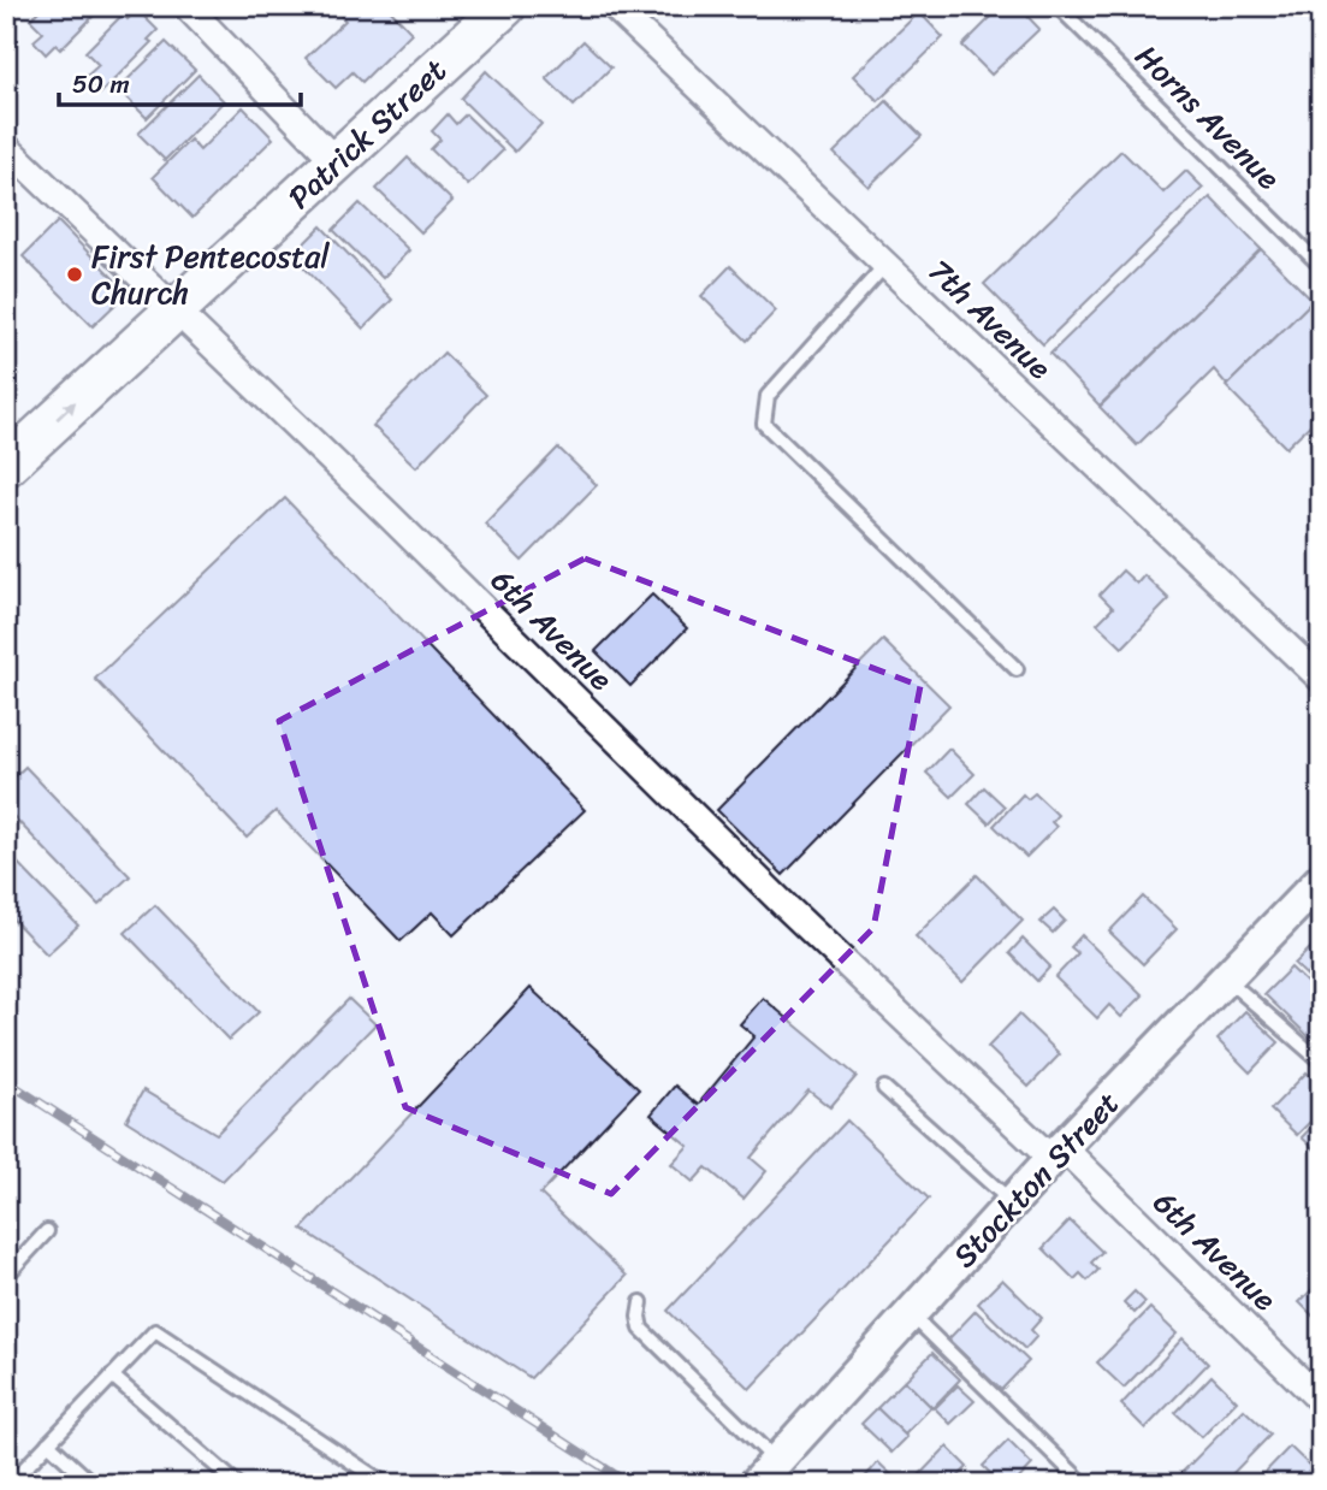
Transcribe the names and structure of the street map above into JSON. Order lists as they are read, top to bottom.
{
  "streets": {
    "main road": ["Patrick Street"],
    "street": ["7th Avenue", "6th Avenue", "Stockton Street"],
    "lane": ["Horns Avenue"]
  },
  "crossings": [
    ["Patrick Street", "6th Avenue"],
    ["6th Avenue", "Stockton Street"]
  ],
  "places": ["First Pentecostal Church"],
  "scale_bar": "50 m"
}
